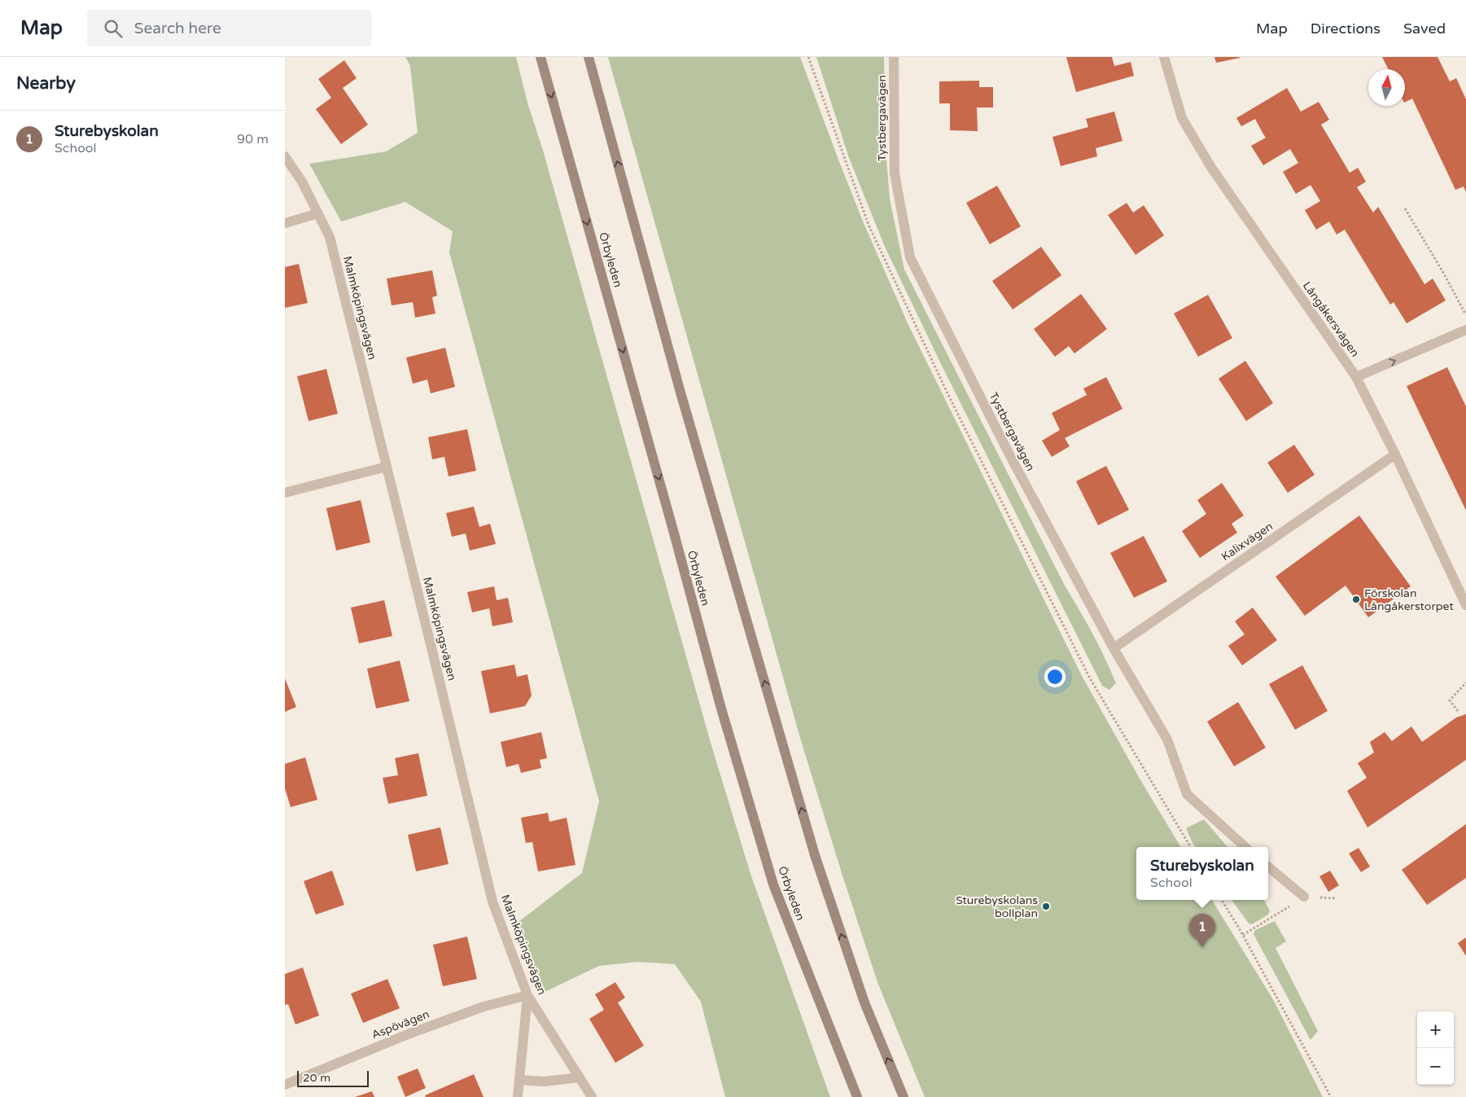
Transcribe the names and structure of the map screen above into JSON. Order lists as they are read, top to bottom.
{
  "streets": {
    "main road": ["Örbyleden"],
    "street": [
      "Tystbergavägen",
      "Malmköpingsvägen",
      "Långåkersvägen",
      "Kalixvägen",
      "Aspövägen"
    ]
  },
  "crossings": [
    ["Tystbergavägen", "Kalixvägen"],
    ["Malmköpingsvägen", "Aspövägen"],
    ["Långåkersvägen", "Kalixvägen"]
  ],
  "places": ["Förskolan Långåkerstorpet", "Sturebyskolans bollplan"],
  "scale_bar": "20 m",
  "north": "top",
  "page": {
    "header": "Map",
    "search": "Search here",
    "nav": ["Map", "Directions", "Saved"],
    "heading": "Nearby",
    "list": [
      {
        "mark": "1",
        "name": "Sturebyskolan",
        "note": "School",
        "value": "90 m"
      }
    ],
    "popup": ["Sturebyskolan", "School"],
    "pins": "1",
    "map_buttons": ["+", "−"],
    "scale": "20 m"
  }
}
